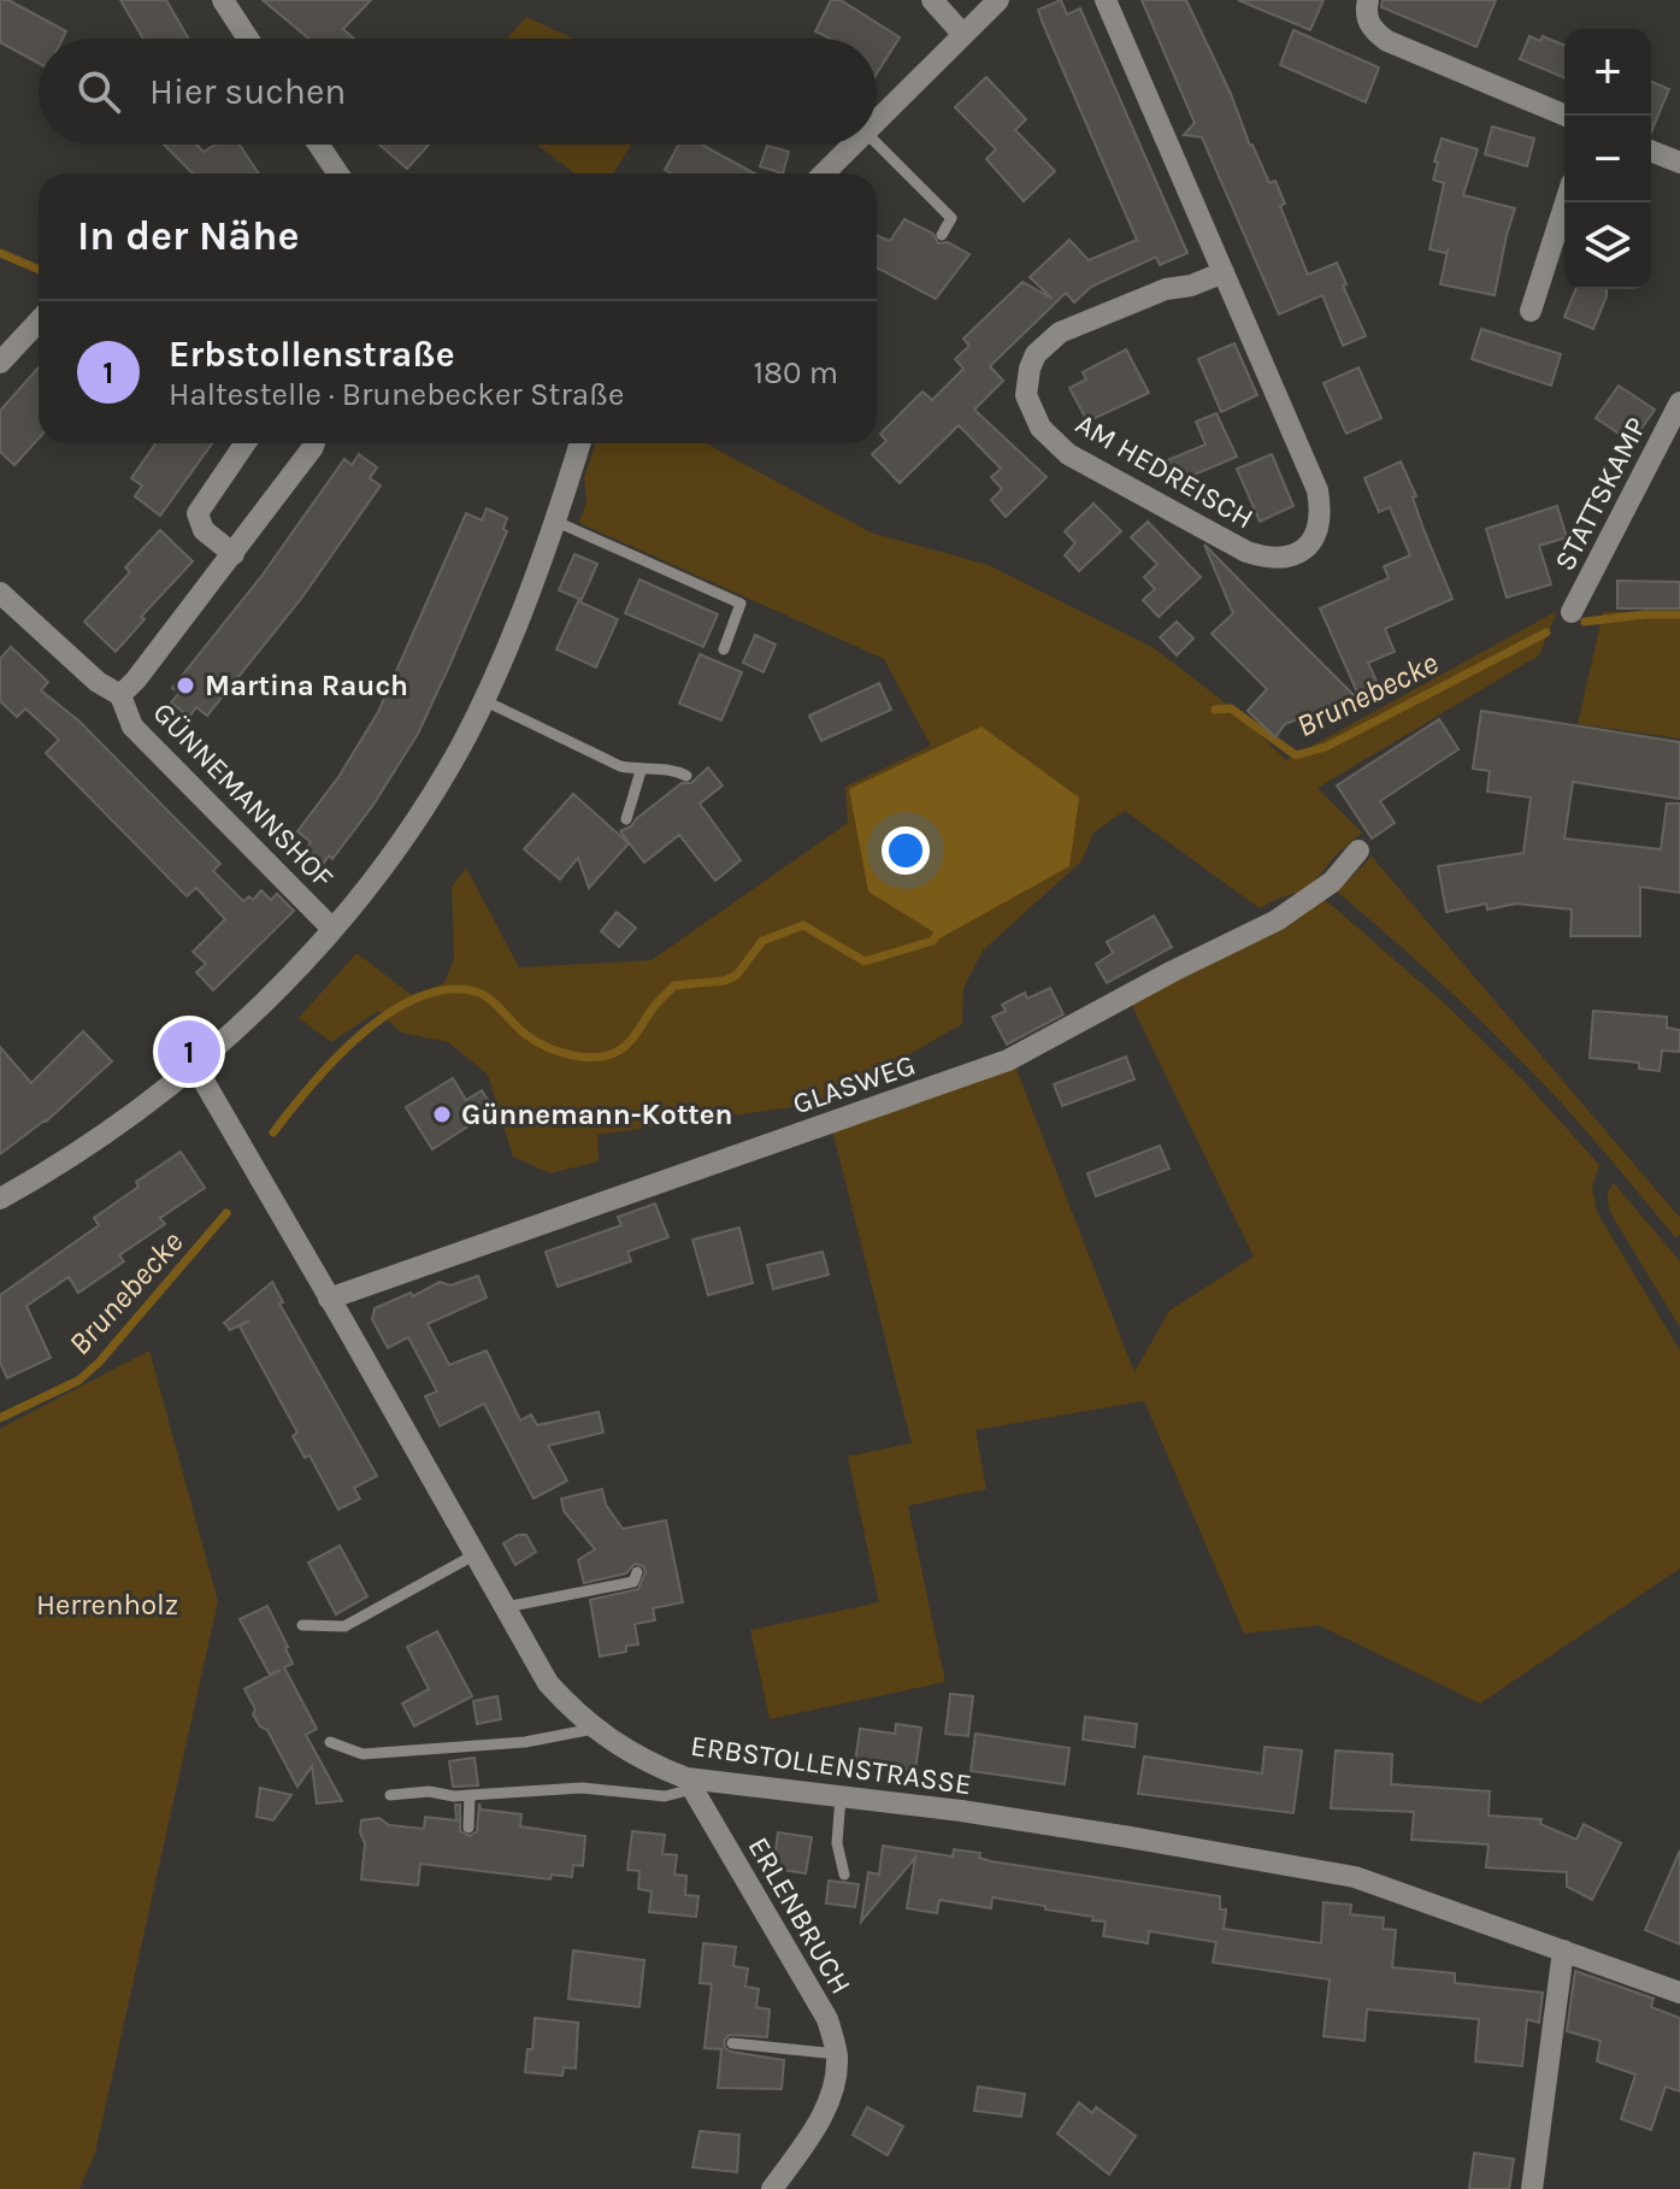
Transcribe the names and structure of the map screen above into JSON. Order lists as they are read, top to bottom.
{
  "streets": {
    "street": [
      "AM HEDREISCH",
      "STATTSKAMP",
      "GÜNNEMANNSHOF",
      "GLASWEG",
      "ERBSTOLLENSTRASSE",
      "ERLENBRUCH"
    ]
  },
  "crossings": [
    ["GLASWEG", "ERBSTOLLENSTRASSE"],
    ["ERBSTOLLENSTRASSE", "ERLENBRUCH"]
  ],
  "water": ["Brunebecke"],
  "parks": ["Herrenholz"],
  "places": ["Martina Rauch", "Günnemann-Kotten"],
  "page": {
    "map_buttons": ["+", "−"],
    "search": "Hier suchen",
    "heading": "In der Nähe",
    "list": [
      {
        "mark": "1",
        "name": "Erbstollenstraße",
        "note": "Haltestelle · Brunebecker Straße",
        "value": "180 m"
      }
    ],
    "pins": "1"
  }
}
